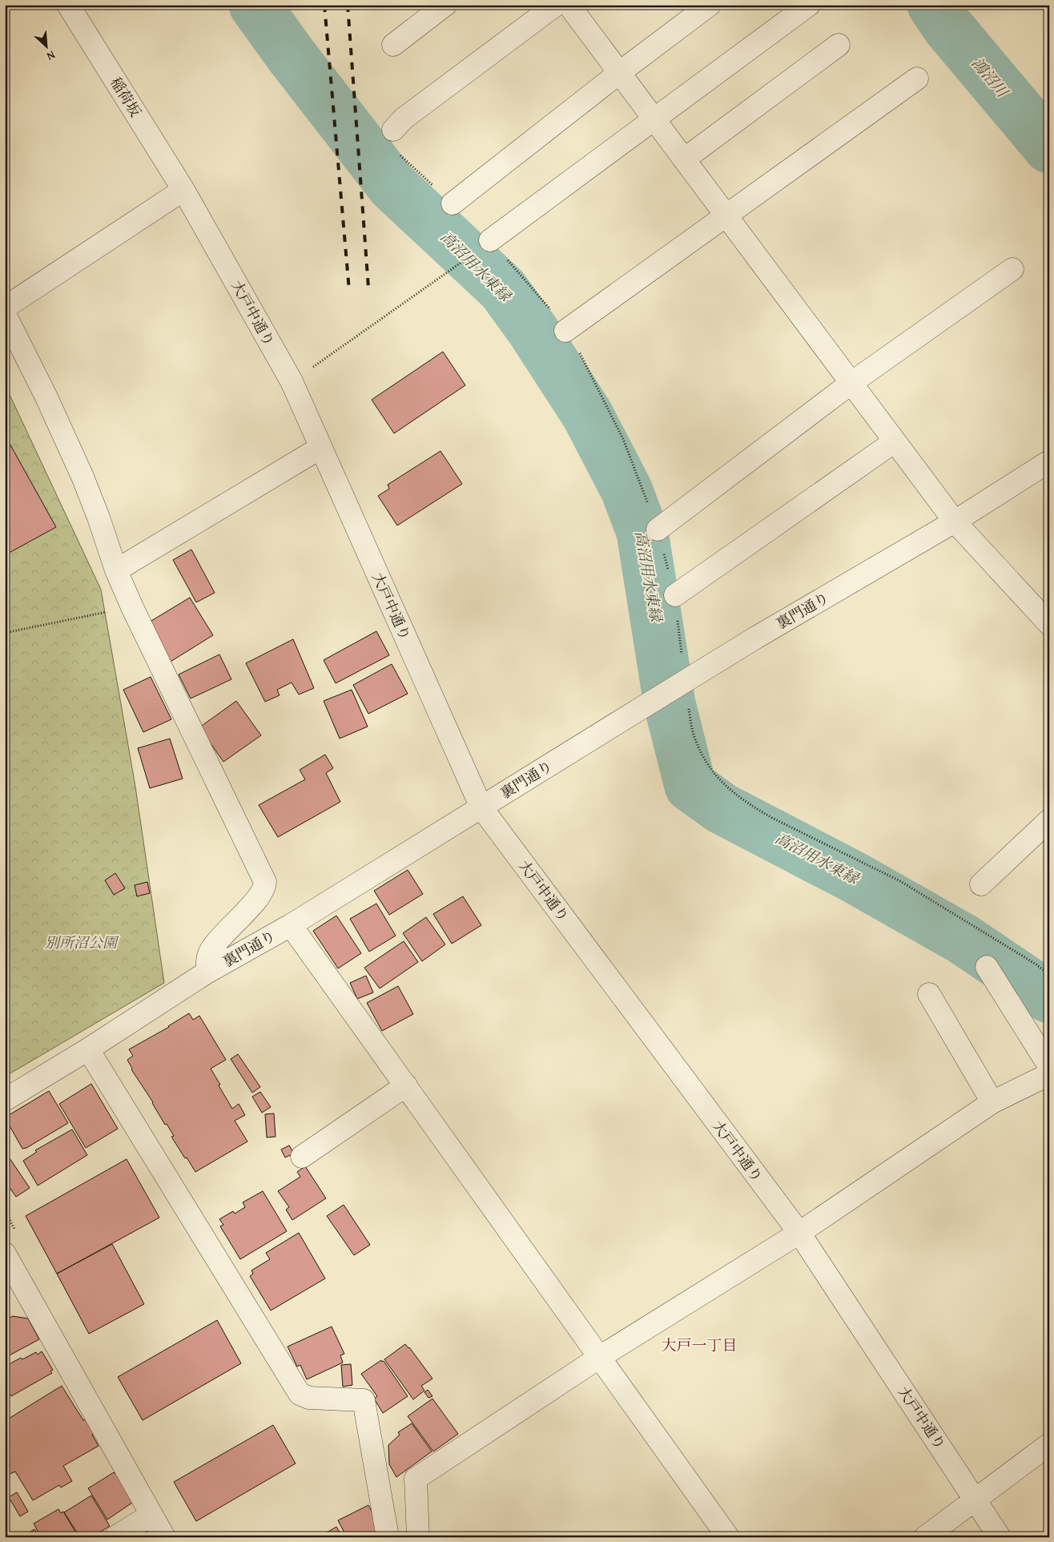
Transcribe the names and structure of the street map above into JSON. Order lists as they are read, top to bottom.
{
  "streets": {
    "street": ["稲荷坂", "大戸中通り", "裏門通り"]
  },
  "crossings": [
    ["稲荷坂", "大戸中通り"],
    ["大戸中通り", "裏門通り"]
  ],
  "districts": ["大戸一丁目"],
  "water": ["鴻沼川", "高沼用水東縁"],
  "parks": ["別所沼公園"],
  "north": "bottom right"
}
